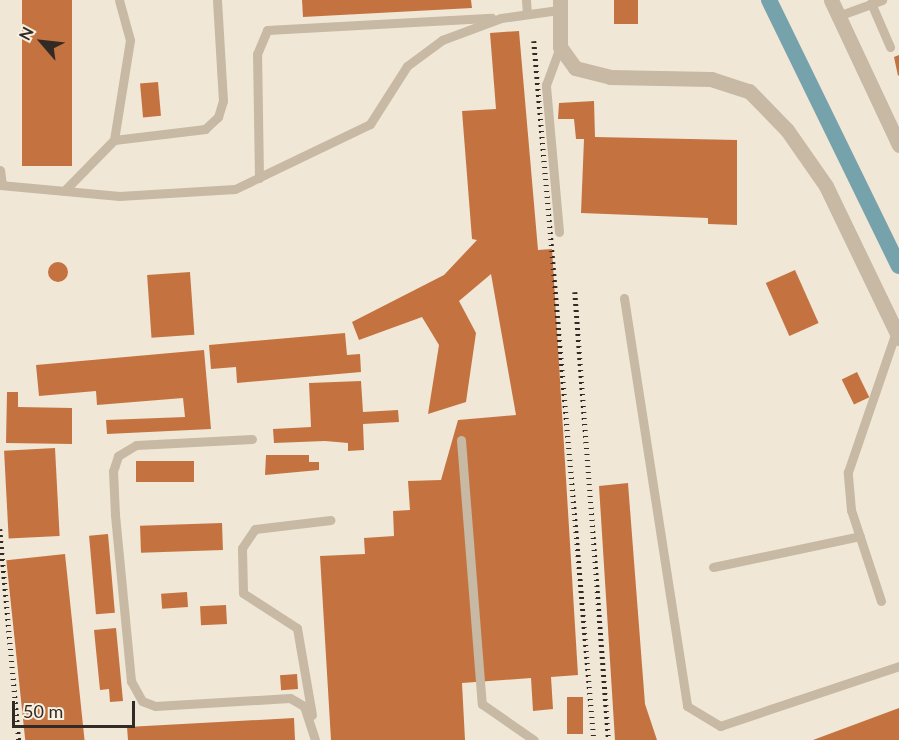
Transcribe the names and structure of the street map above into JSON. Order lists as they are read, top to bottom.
{
  "scale_bar": "50 m",
  "north": "top left"
}
